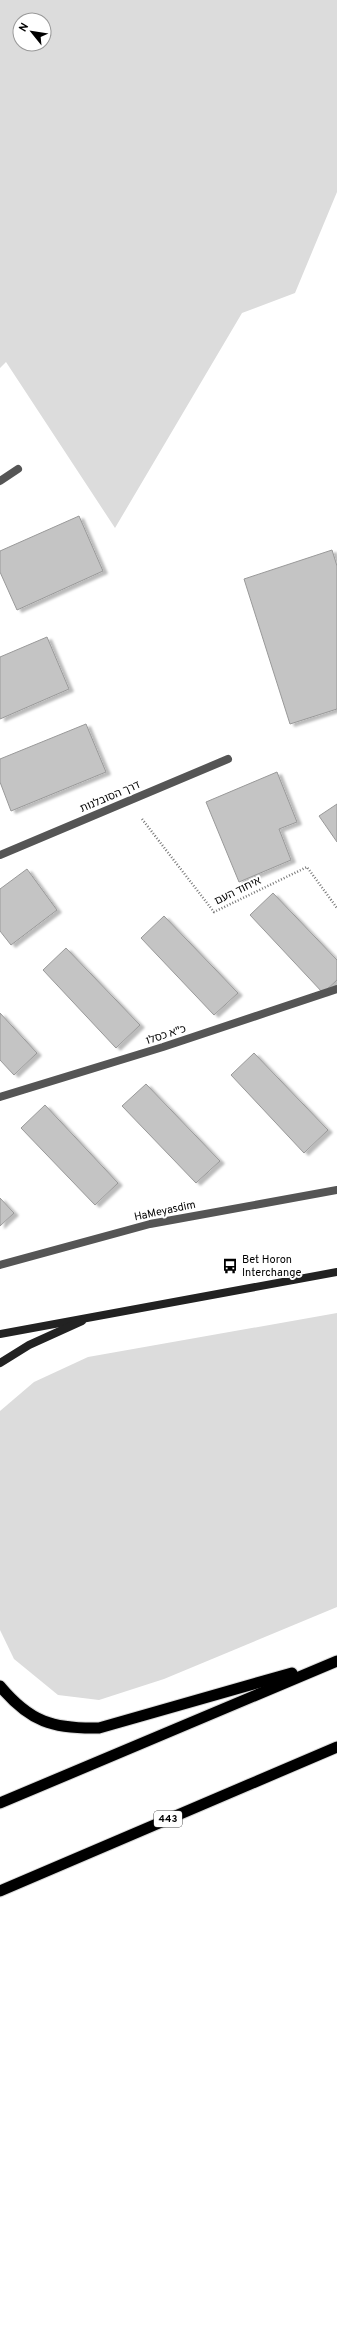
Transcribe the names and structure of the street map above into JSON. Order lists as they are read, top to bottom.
{
  "streets": {
    "highway": ["443"],
    "street": ["דרך הסובלנות", "כ\"א כסלו", "HaMeyasdim"],
    "path": ["איחוד העם"]
  },
  "crossings": [
    ["דרך הסובלנות", "איחוד העם"]
  ],
  "places": {
    "bus stop": ["Bet Horon Interchange"]
  },
  "north": "top left"
}
